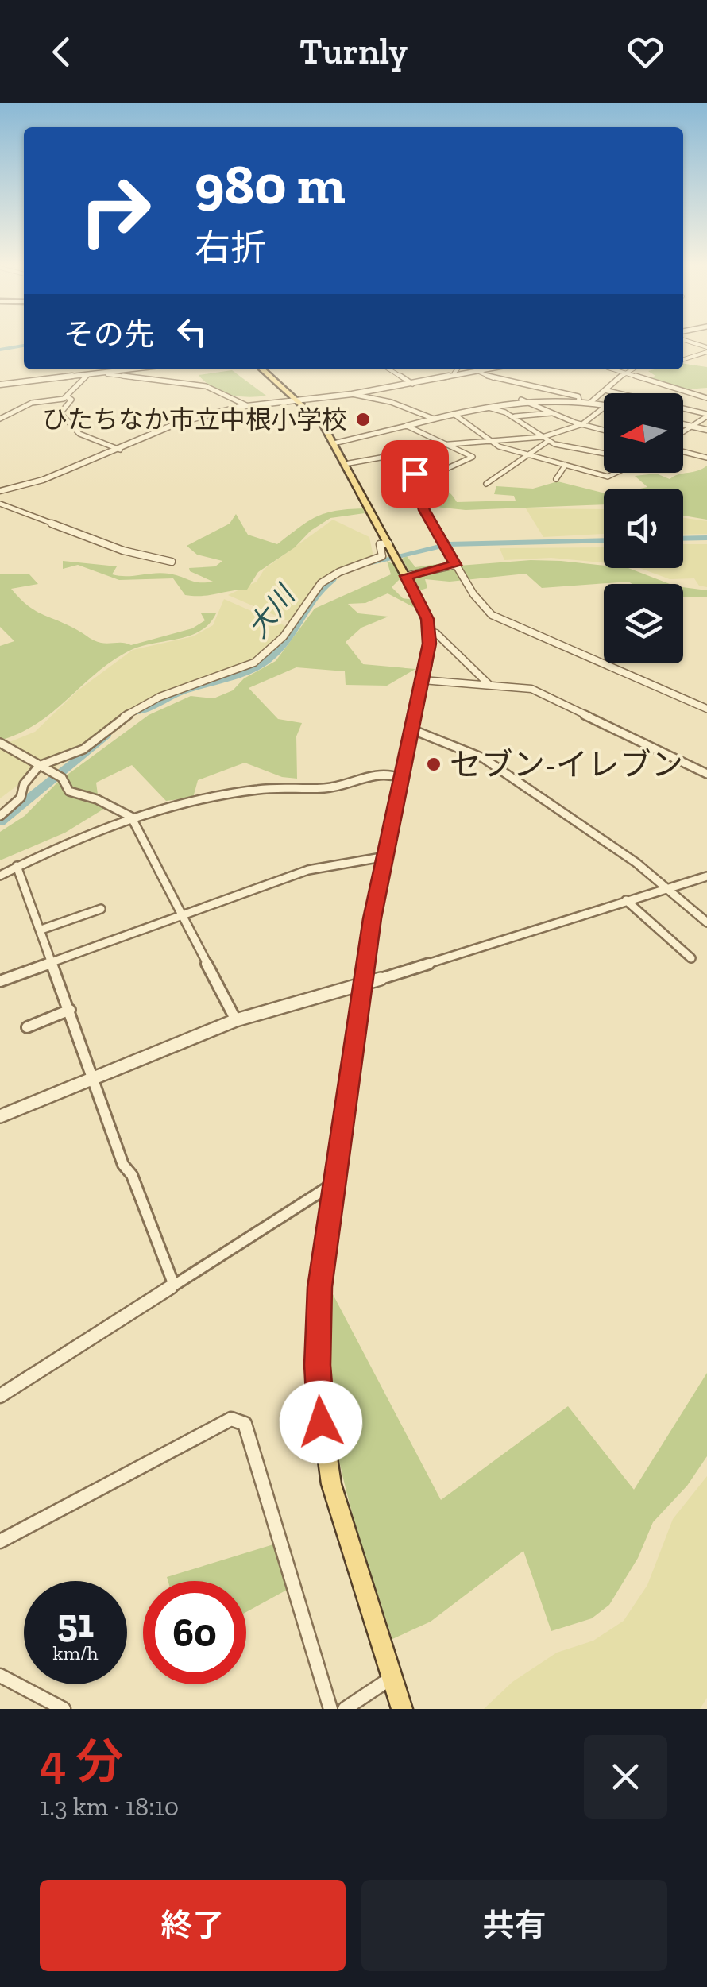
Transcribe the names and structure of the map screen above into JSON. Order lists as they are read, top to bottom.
{
  "water": ["大川"],
  "places": ["ひたちなか市立中根小学校", "セブン-イレブン"],
  "north": "left",
  "page": {
    "header": "Turnly",
    "turn": ["980 m", "右折"],
    "then": "その先",
    "speed": "51 km/h",
    "limit": "60",
    "heading": ["4 分", "1.3 km · 18:10"],
    "buttons": ["終了", "共有"]
  }
}
